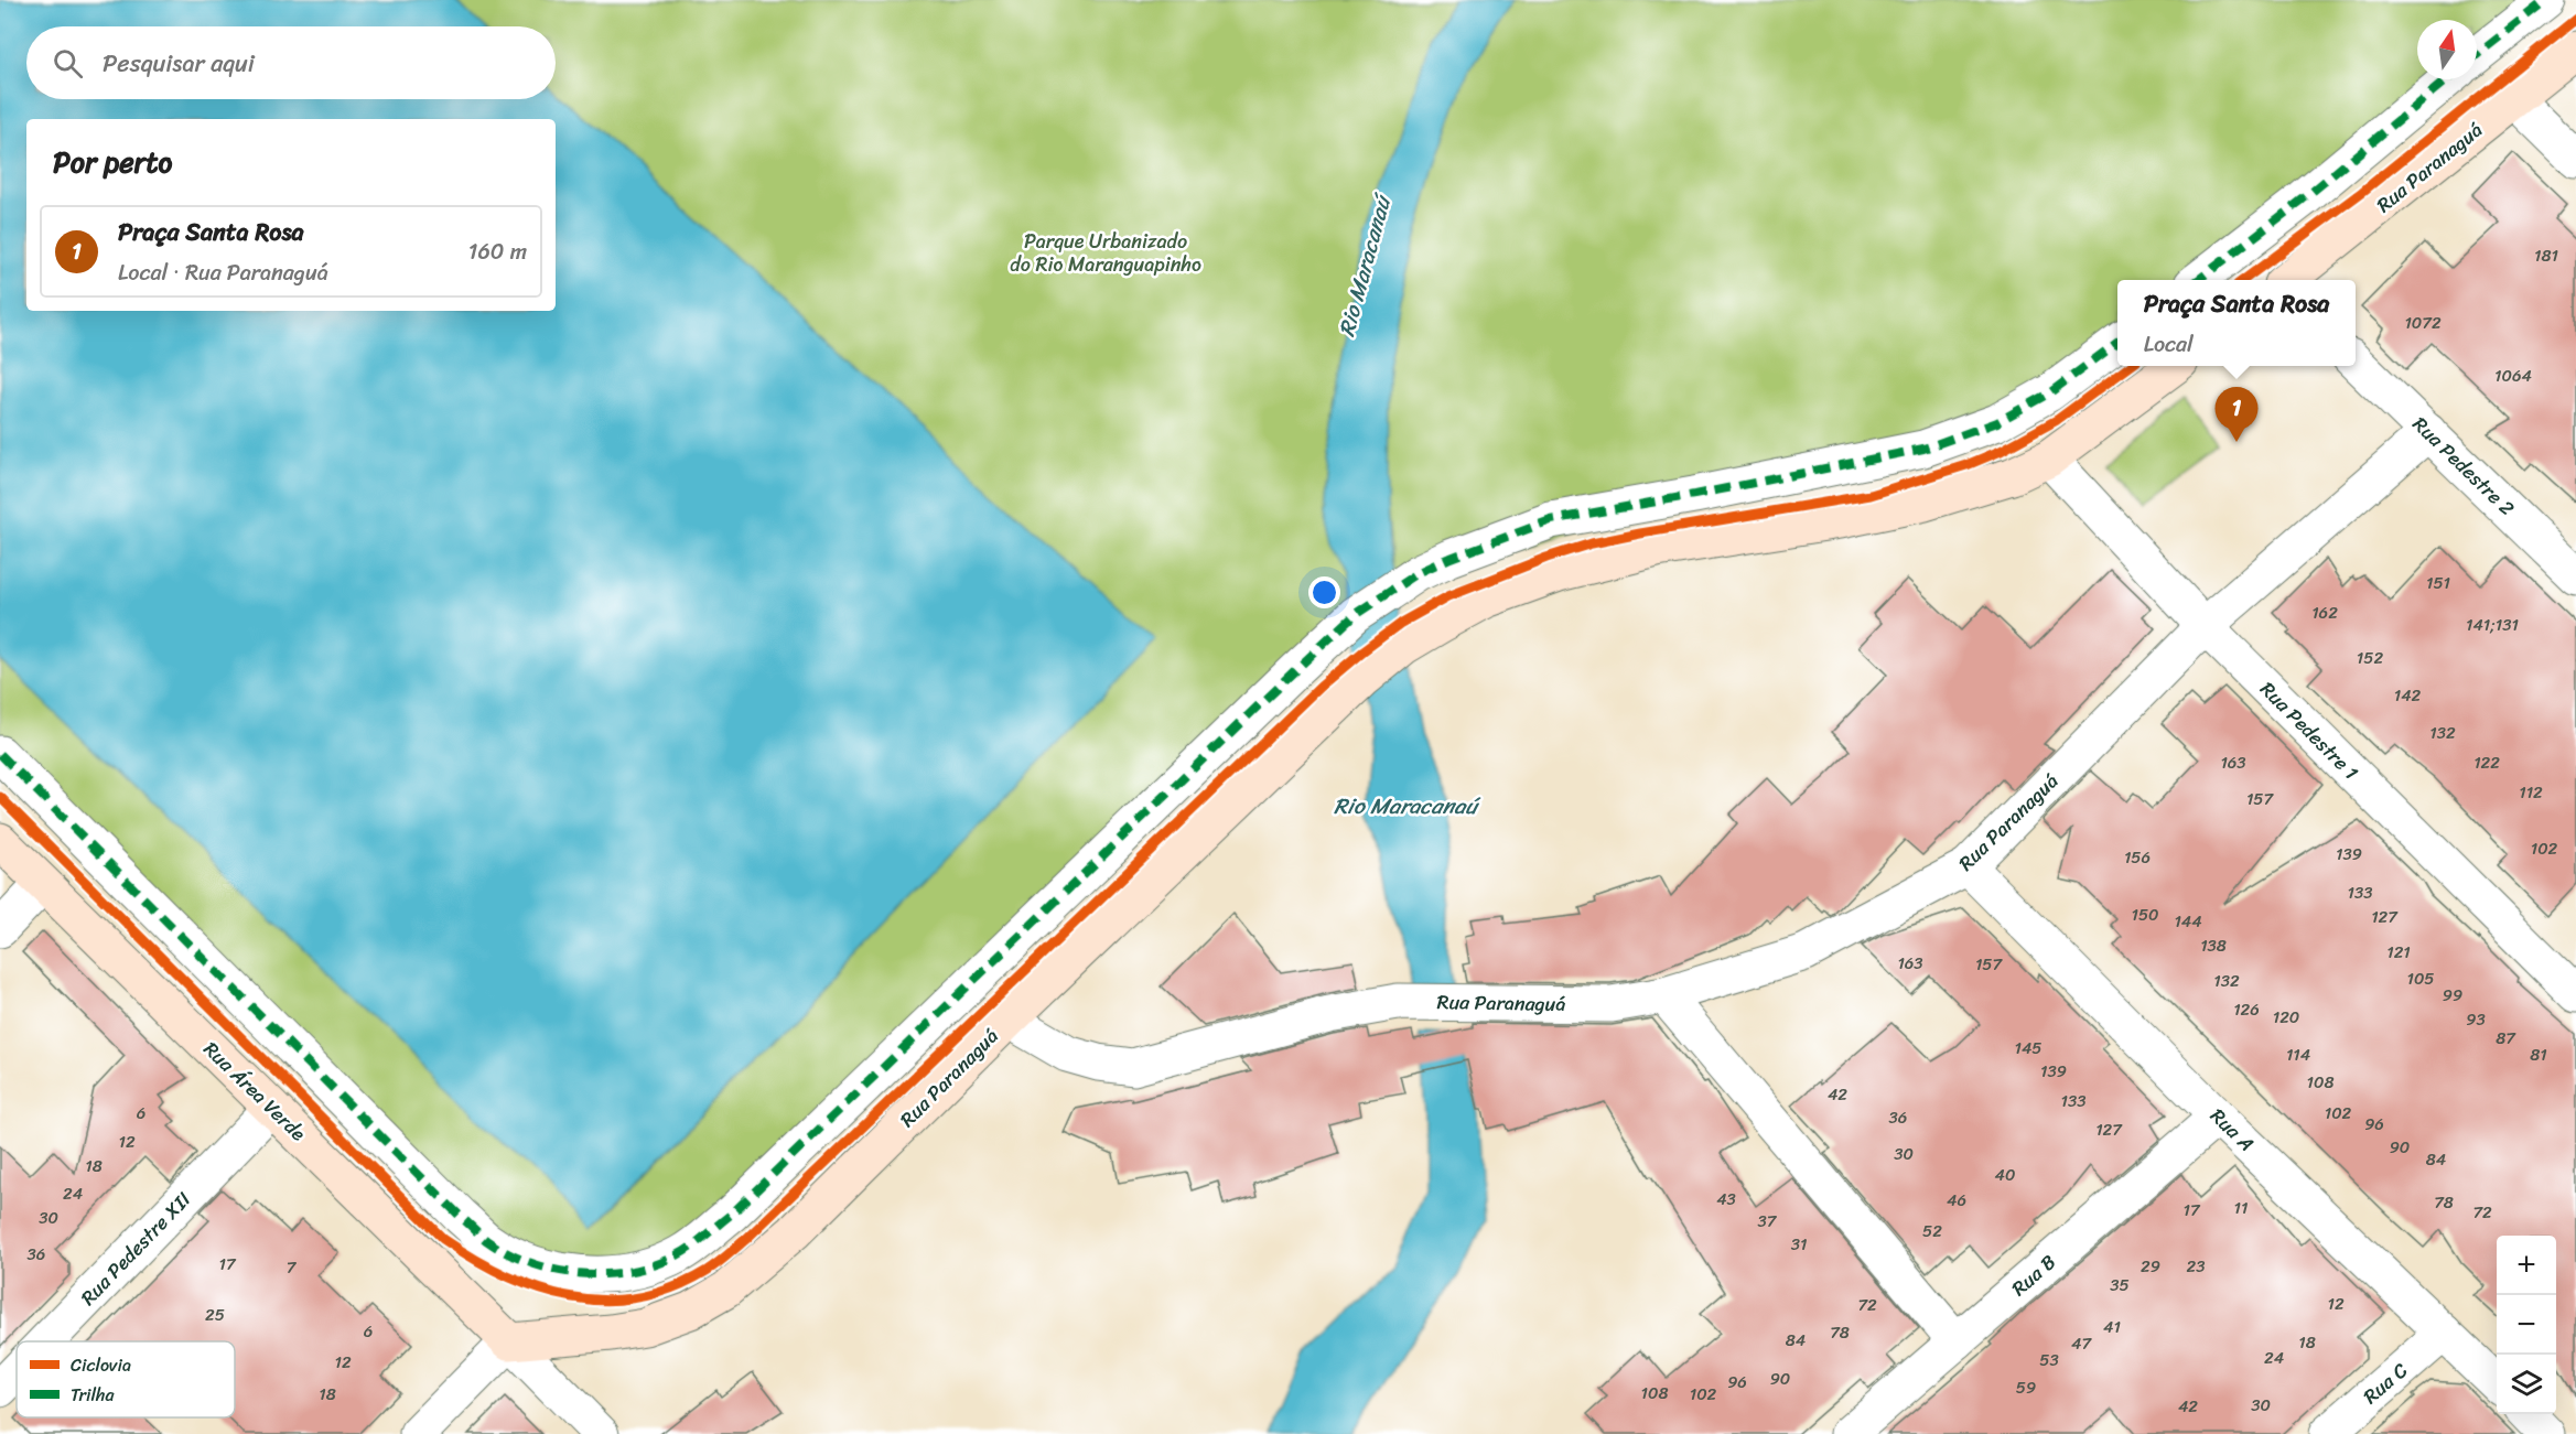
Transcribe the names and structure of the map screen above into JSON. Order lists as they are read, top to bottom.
{
  "streets": {
    "main road": ["Rua Paranaguá", "Rua Área Verde"],
    "street": [
      "Rua Pedestre 2",
      "Rua Pedestre 1",
      "Rua A",
      "Rua Pedestre XII",
      "Rua B",
      "Rua C"
    ]
  },
  "crossings": [
    ["Rua Paranaguá", "Rua Pedestre 2"],
    ["Rua Paranaguá", "Rua Pedestre 1"],
    ["Rua Paranaguá", "Rua Área Verde"],
    ["Rua Paranaguá", "Rua A"],
    ["Rua Área Verde", "Rua Pedestre XII"],
    ["Rua A", "Rua B"],
    ["Rua A", "Rua C"]
  ],
  "water": ["Rio Maracanaú"],
  "parks": ["Parque Urbanizado do Rio Maranguapinho"],
  "house_numbers": [
    "181",
    "1072",
    "1064",
    "151",
    "162",
    "141;131",
    "152",
    "142",
    "132",
    "163",
    "122",
    "112",
    "157",
    "102",
    "139",
    "156",
    "133",
    "150",
    "127",
    "144",
    "138",
    "121",
    "163",
    "157",
    "105",
    "132",
    "99",
    "126",
    "120",
    "93",
    "87",
    "145",
    "114",
    "81",
    "139",
    "108",
    "42",
    "133",
    "6",
    "102",
    "36",
    "96",
    "127",
    "12",
    "90",
    "30",
    "84",
    "18",
    "40",
    "24",
    "43",
    "46",
    "78",
    "11",
    "17",
    "72",
    "30",
    "37",
    "52",
    "31",
    "36",
    "17",
    "29",
    "23",
    "7",
    "35",
    "12",
    "72",
    "25",
    "41",
    "6",
    "78",
    "84",
    "18",
    "47",
    "24",
    "53",
    "12",
    "90",
    "96",
    "59",
    "108",
    "18",
    "102",
    "30",
    "42"
  ],
  "legend": ["Ciclovia", "Trilha"],
  "north": "top",
  "page": {
    "search": "Pesquisar aqui",
    "heading": "Por perto",
    "list": [
      {
        "mark": "1",
        "name": "Praça Santa Rosa",
        "note": "Local · Rua Paranaguá",
        "value": "160 m"
      }
    ],
    "popup": ["Praça Santa Rosa", "Local"],
    "pins": "1",
    "map_buttons": ["+", "−"]
  }
}
